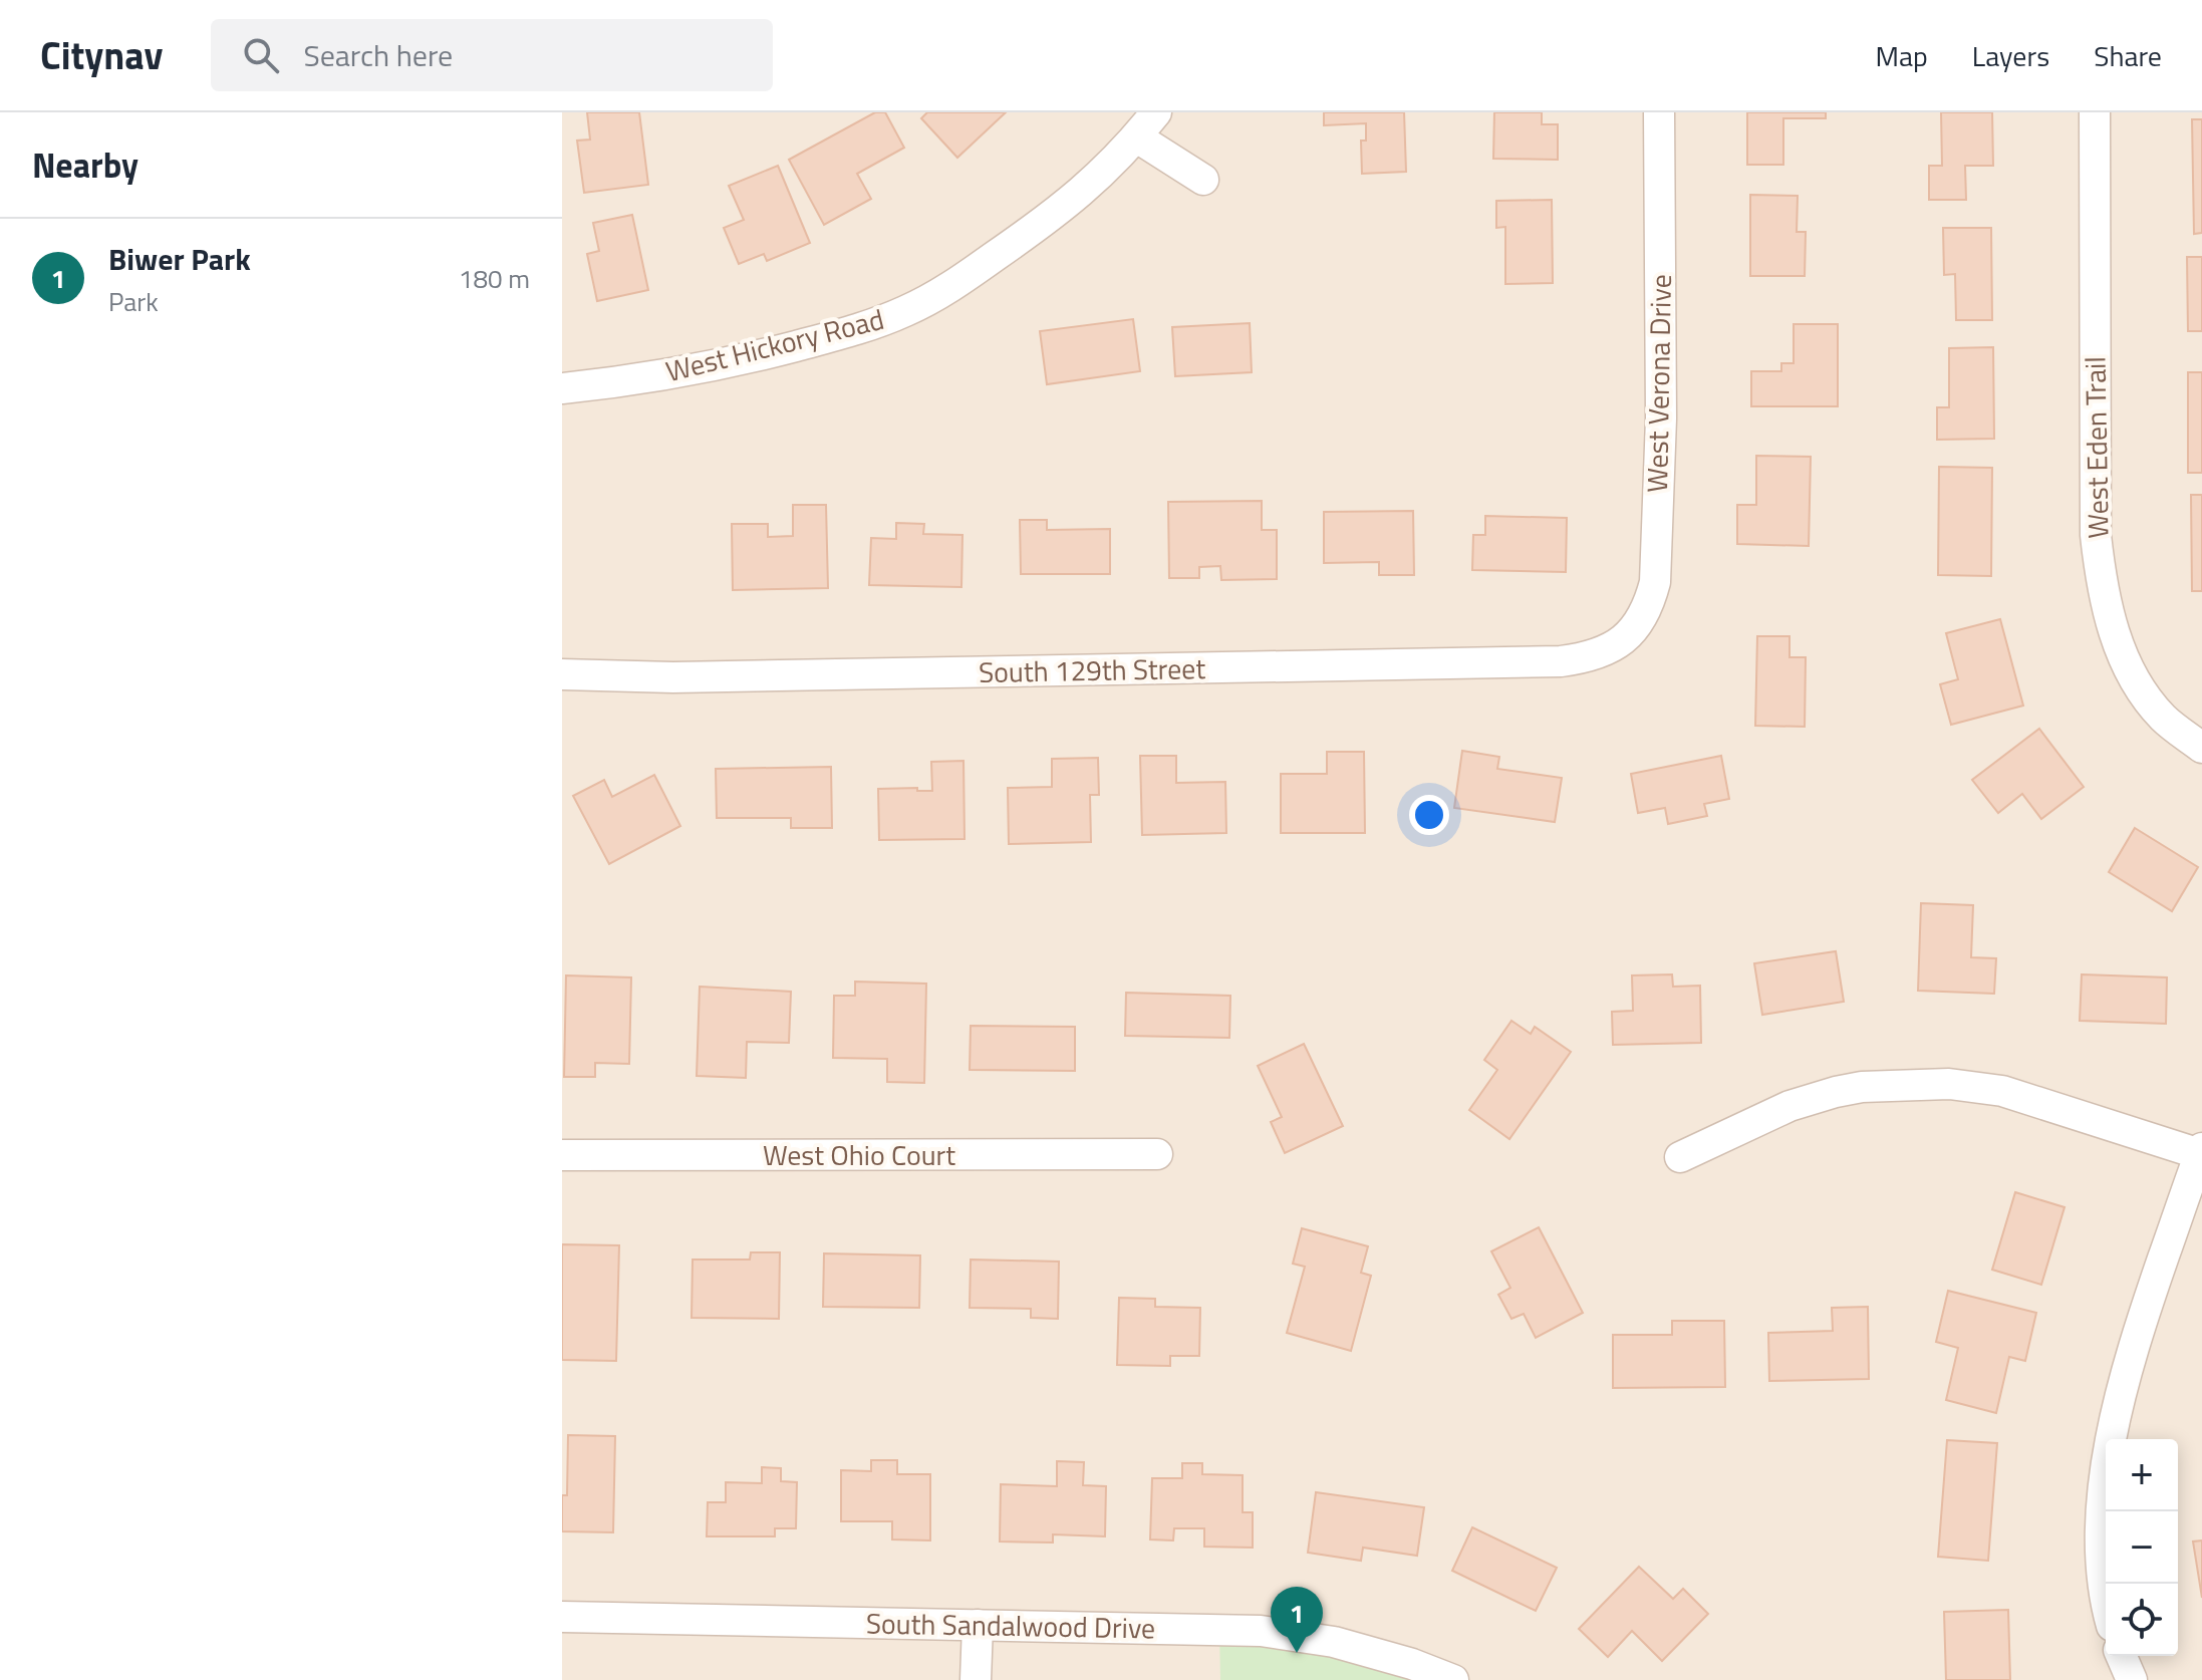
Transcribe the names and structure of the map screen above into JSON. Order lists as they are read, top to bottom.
{
  "streets": {
    "street": [
      "West Hickory Road",
      "West Verona Drive",
      "West Eden Trail",
      "South 129th Street",
      "West Ohio Court",
      "South Sandalwood Drive"
    ]
  },
  "crossings": [
    ["West Verona Drive", "South 129th Street"]
  ],
  "page": {
    "header": "Citynav",
    "search": "Search here",
    "nav": ["Map", "Layers", "Share"],
    "heading": "Nearby",
    "list": [
      {
        "mark": "1",
        "name": "Biwer Park",
        "note": "Park",
        "value": "180 m"
      }
    ],
    "map_buttons": ["+", "−"],
    "pins": "1"
  }
}
